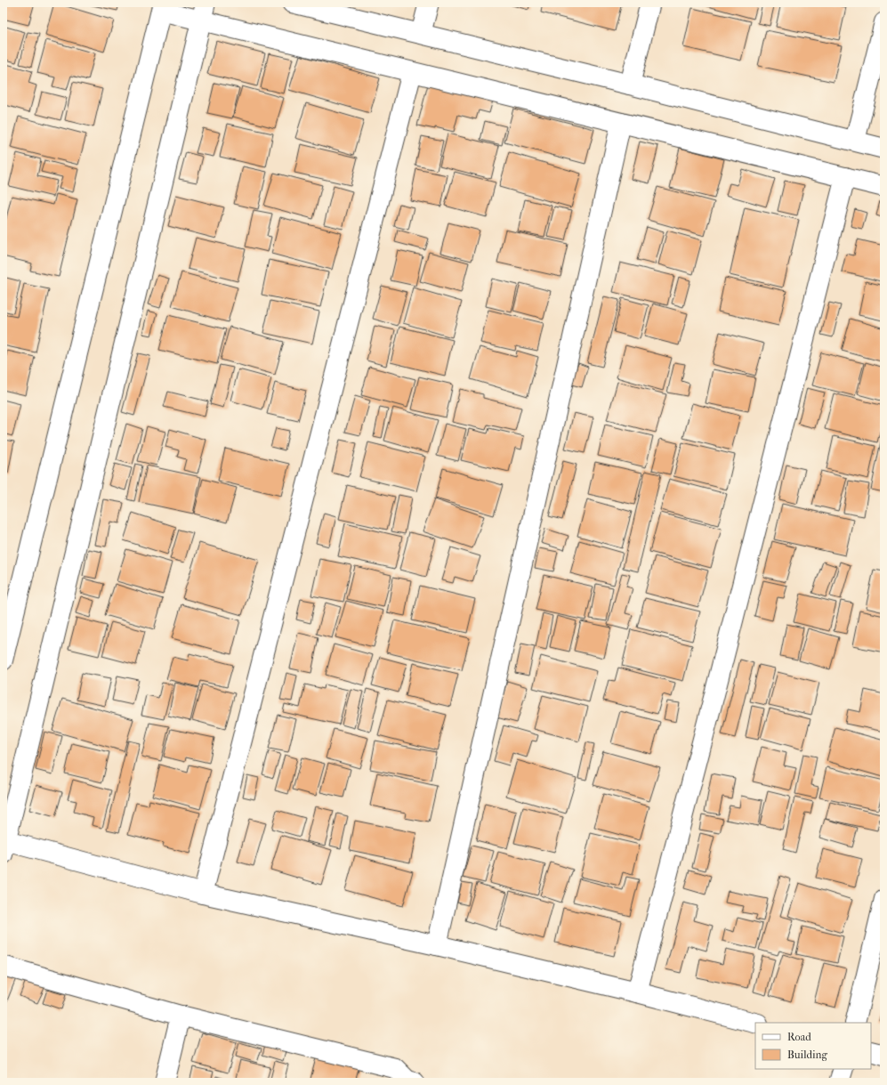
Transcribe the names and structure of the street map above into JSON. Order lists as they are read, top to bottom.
{
  "legend": ["Road", "Building"]
}
